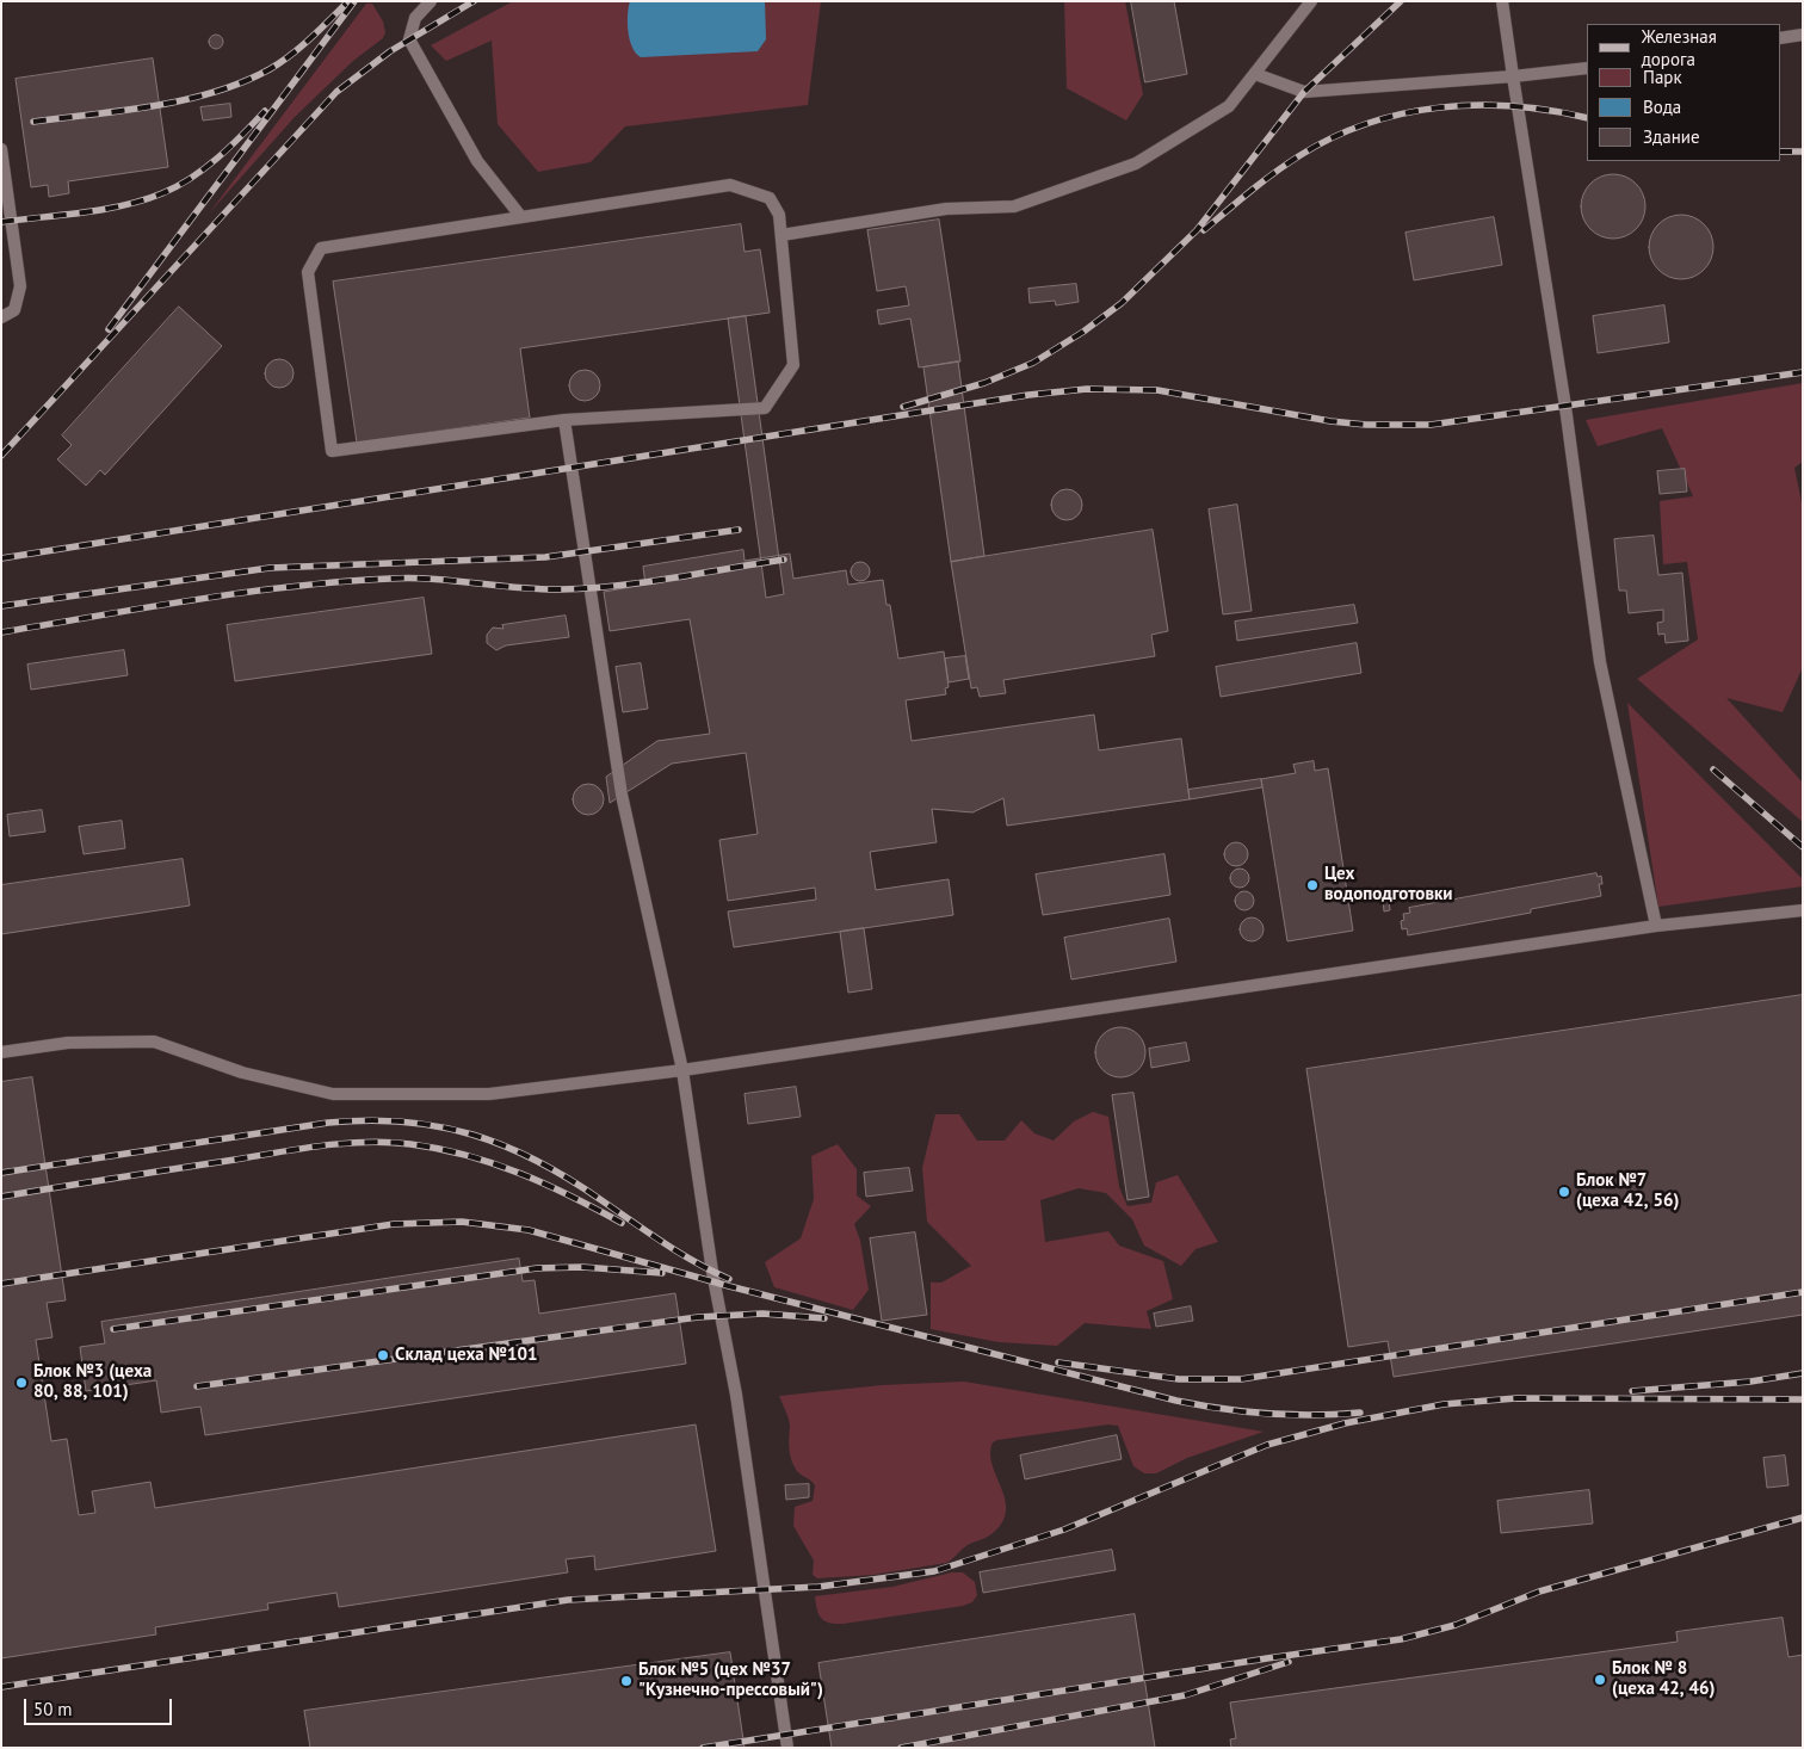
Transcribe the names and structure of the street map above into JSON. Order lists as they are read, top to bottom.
{
  "places": [
    "Цех водоподготовки",
    "Блок №7 (цеха 42, 56)",
    "Склад цеха №101",
    "Блок №3 (цеха 80, 88, 101)",
    "Блок № 8 (цеха 42, 46)",
    "Блок №5 (цех №37 \"Кузнечно-прессовый\")"
  ],
  "legend": [
    "Железная дорога",
    "Парк",
    "Вода",
    "Здание"
  ],
  "scale_bar": "50 m"
}
